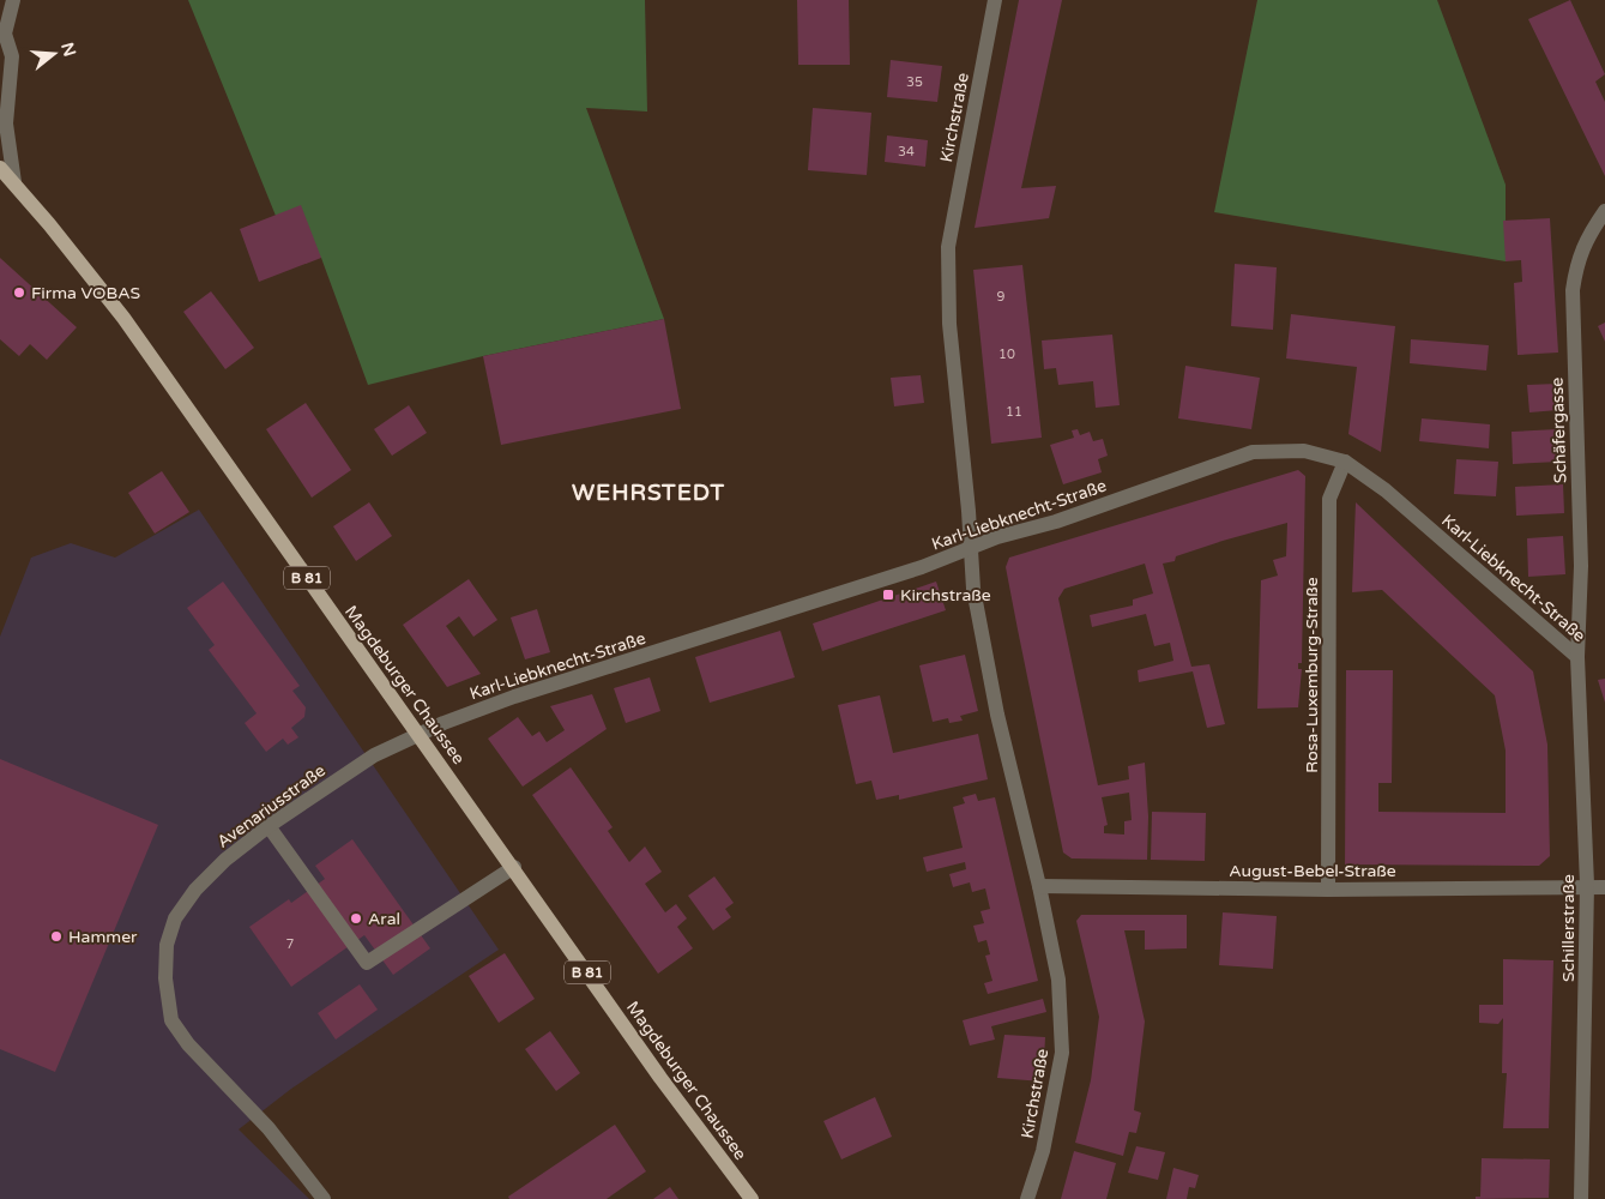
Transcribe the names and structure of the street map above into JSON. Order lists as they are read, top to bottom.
{
  "streets": {
    "main road": ["B 81", "Magdeburger Chaussee"],
    "street": [
      "Kirchstraße",
      "Schäfergasse",
      "Karl-Liebknecht-Straße",
      "Rosa-Luxemburg-Straße",
      "Avenariusstraße",
      "August-Bebel-Straße",
      "Schillerstraße"
    ]
  },
  "crossings": [
    ["Kirchstraße", "Karl-Liebknecht-Straße"],
    ["Kirchstraße", "August-Bebel-Straße"],
    ["Schäfergasse", "Karl-Liebknecht-Straße"],
    ["Schäfergasse", "Schillerstraße"],
    ["Karl-Liebknecht-Straße", "Rosa-Luxemburg-Straße"],
    ["Karl-Liebknecht-Straße", "Magdeburger Chaussee"],
    ["Karl-Liebknecht-Straße", "Avenariusstraße"],
    ["Karl-Liebknecht-Straße", "Schillerstraße"],
    ["Rosa-Luxemburg-Straße", "August-Bebel-Straße"],
    ["Magdeburger Chaussee", "Avenariusstraße"],
    ["August-Bebel-Straße", "Schillerstraße"]
  ],
  "districts": ["WEHRSTEDT"],
  "places": {
    "other": ["Firma VOBAS", "Aral", "Hammer"],
    "transit": ["Kirchstraße"]
  },
  "house_numbers": [
    "35",
    "34",
    "9",
    "10",
    "11",
    "7"
  ],
  "north": "right"
}
